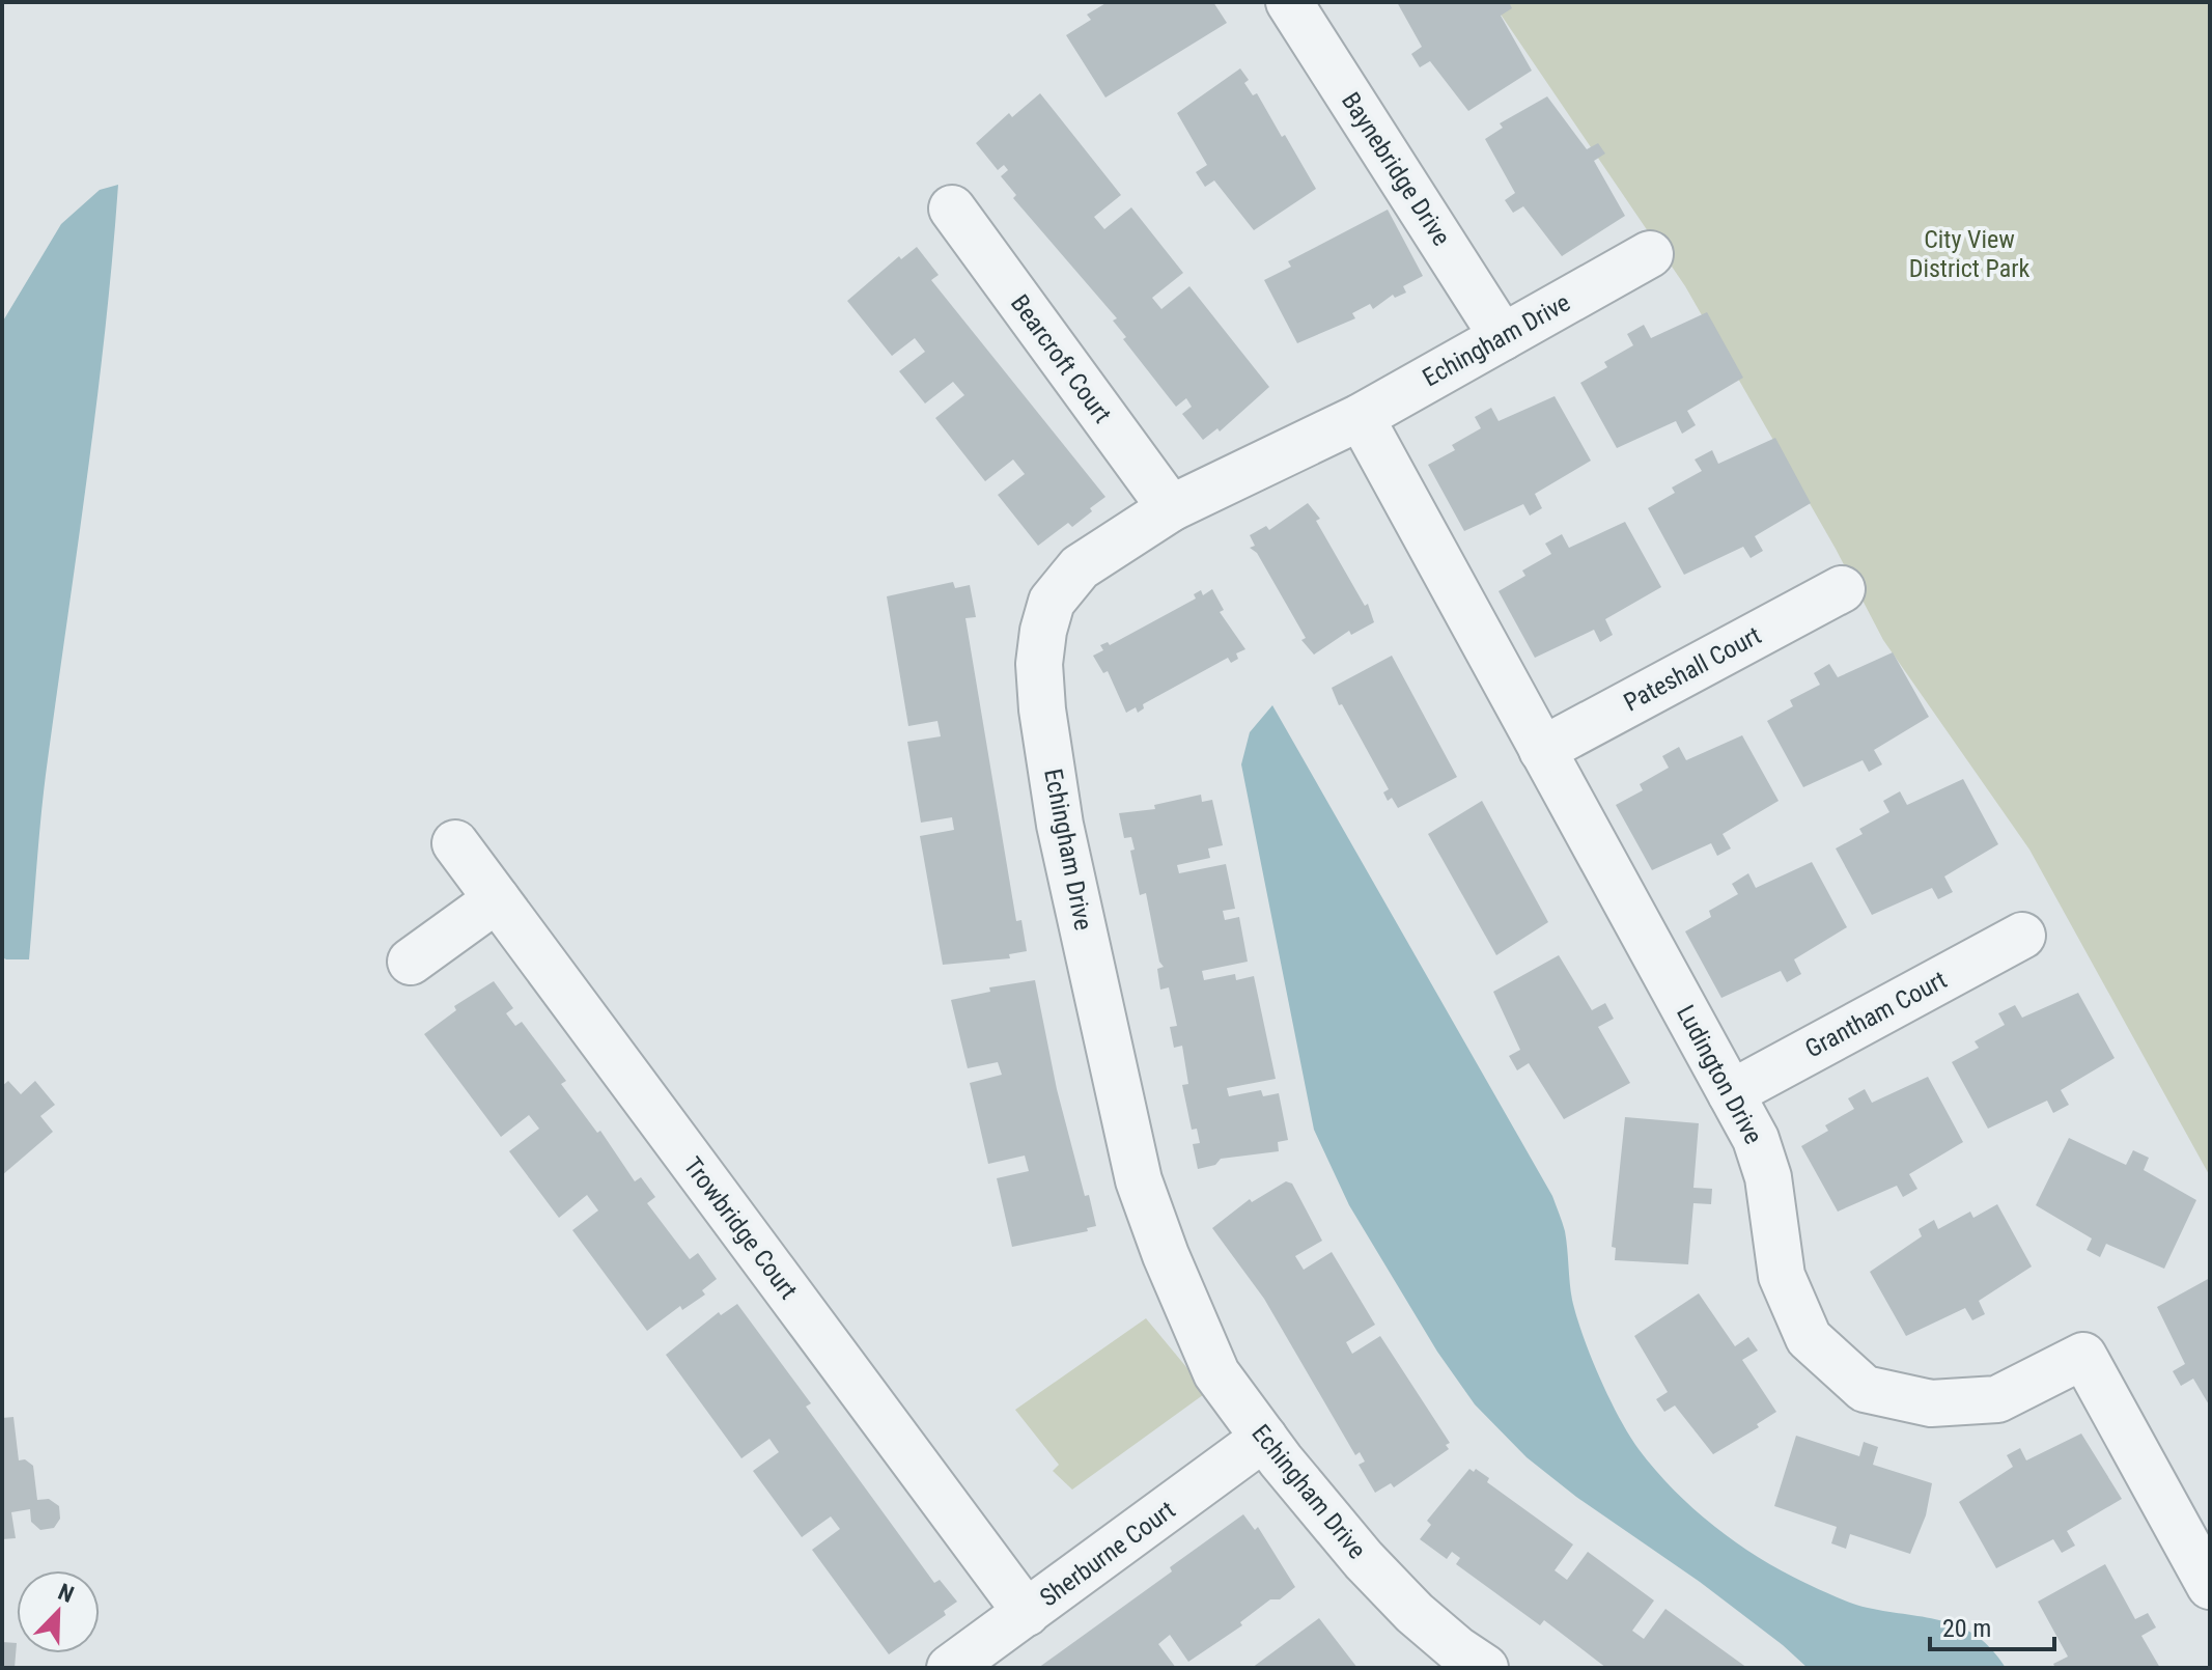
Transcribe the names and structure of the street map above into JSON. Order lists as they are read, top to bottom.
{
  "streets": {
    "street": [
      "Baynebridge Drive",
      "Echingham Drive",
      "Bearcroft Court",
      "Pateshall Court",
      "Grantham Court",
      "Ludington Drive",
      "Trowbridge Court",
      "Sherburne Court"
    ]
  },
  "crossings": [
    ["Baynebridge Drive", "Echingham Drive"],
    ["Echingham Drive", "Bearcroft Court"],
    ["Echingham Drive", "Ludington Drive"],
    ["Echingham Drive", "Sherburne Court"],
    ["Pateshall Court", "Ludington Drive"],
    ["Grantham Court", "Ludington Drive"],
    ["Trowbridge Court", "Sherburne Court"]
  ],
  "parks": ["City View District Park"],
  "scale_bar": "20 m",
  "north": "top right"
}
